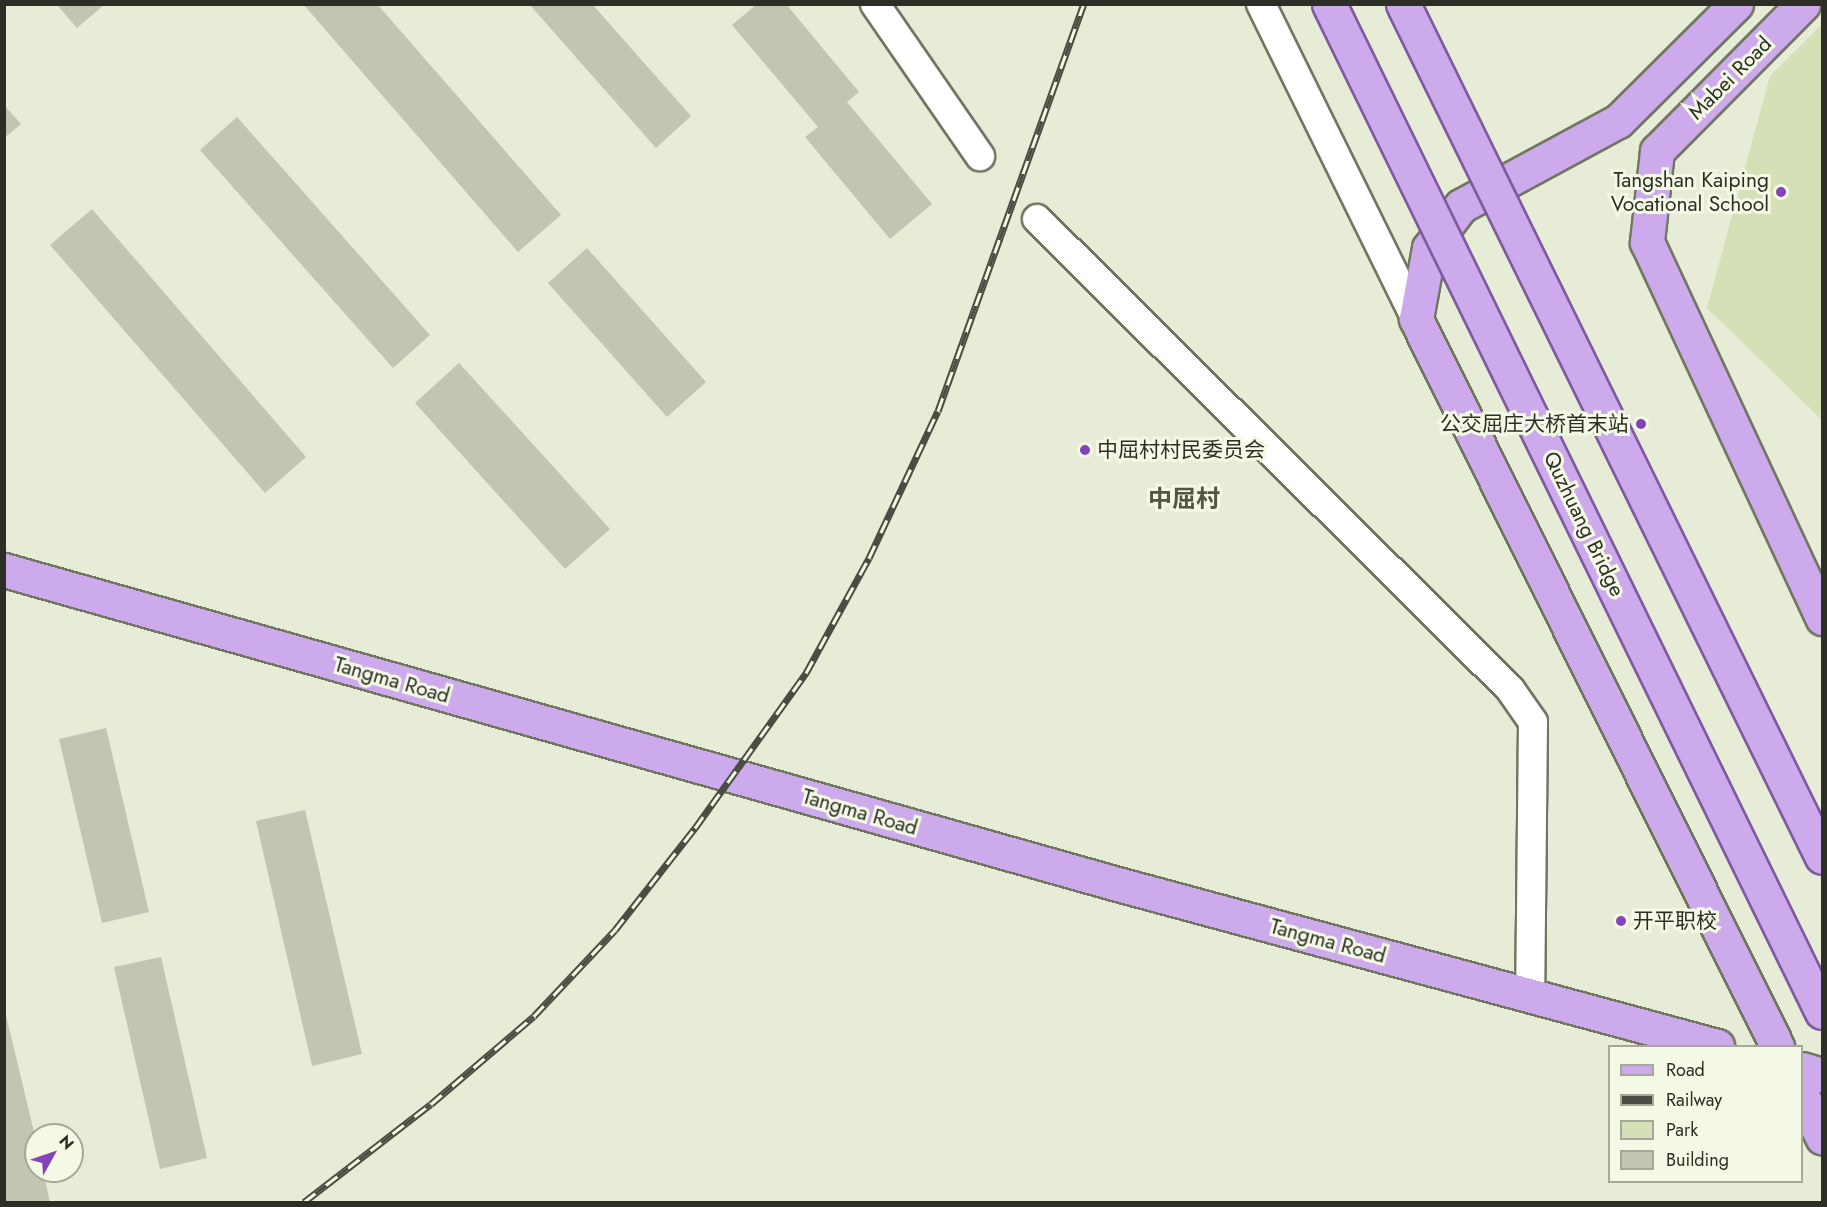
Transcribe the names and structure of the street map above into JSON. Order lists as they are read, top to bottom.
{
  "streets": {
    "main road": ["Mabei Road", "Quzhuang Bridge", "Tangma Road"]
  },
  "districts": ["中屈村"],
  "places": [
    "Tangshan Kaiping Vocational School",
    "公交屈庄大桥首末站",
    "中屈村村民委员会",
    "开平职校"
  ],
  "legend": [
    "Road",
    "Railway",
    "Park",
    "Building"
  ],
  "north": "top right"
}
